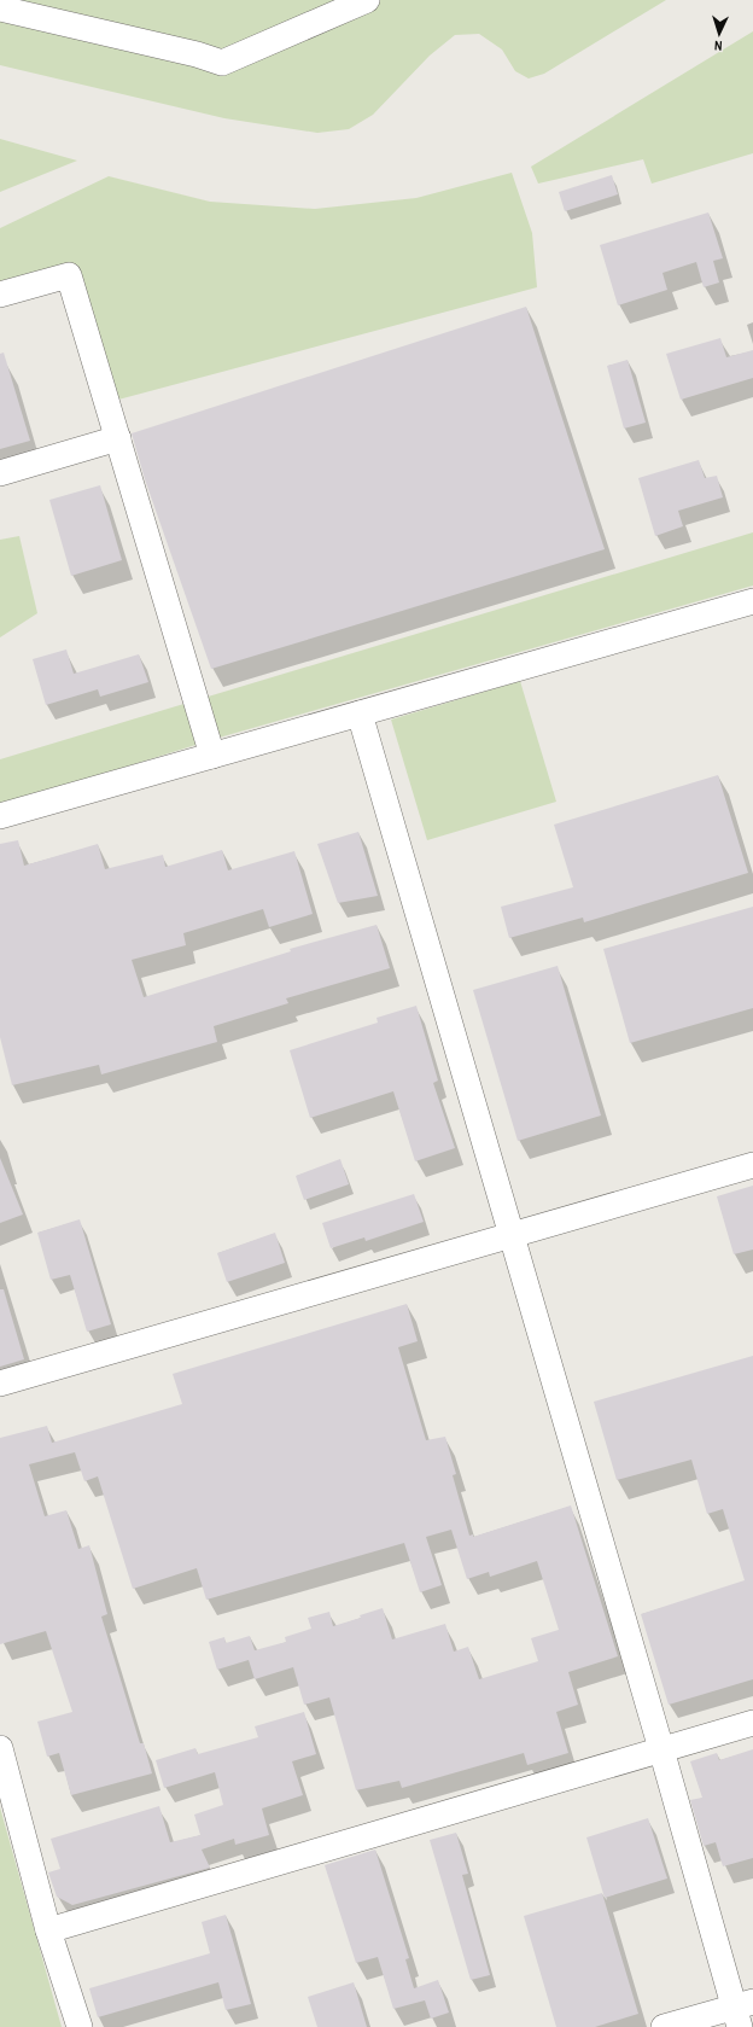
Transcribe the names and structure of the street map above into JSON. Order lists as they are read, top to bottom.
{
  "north": "bottom"
}
